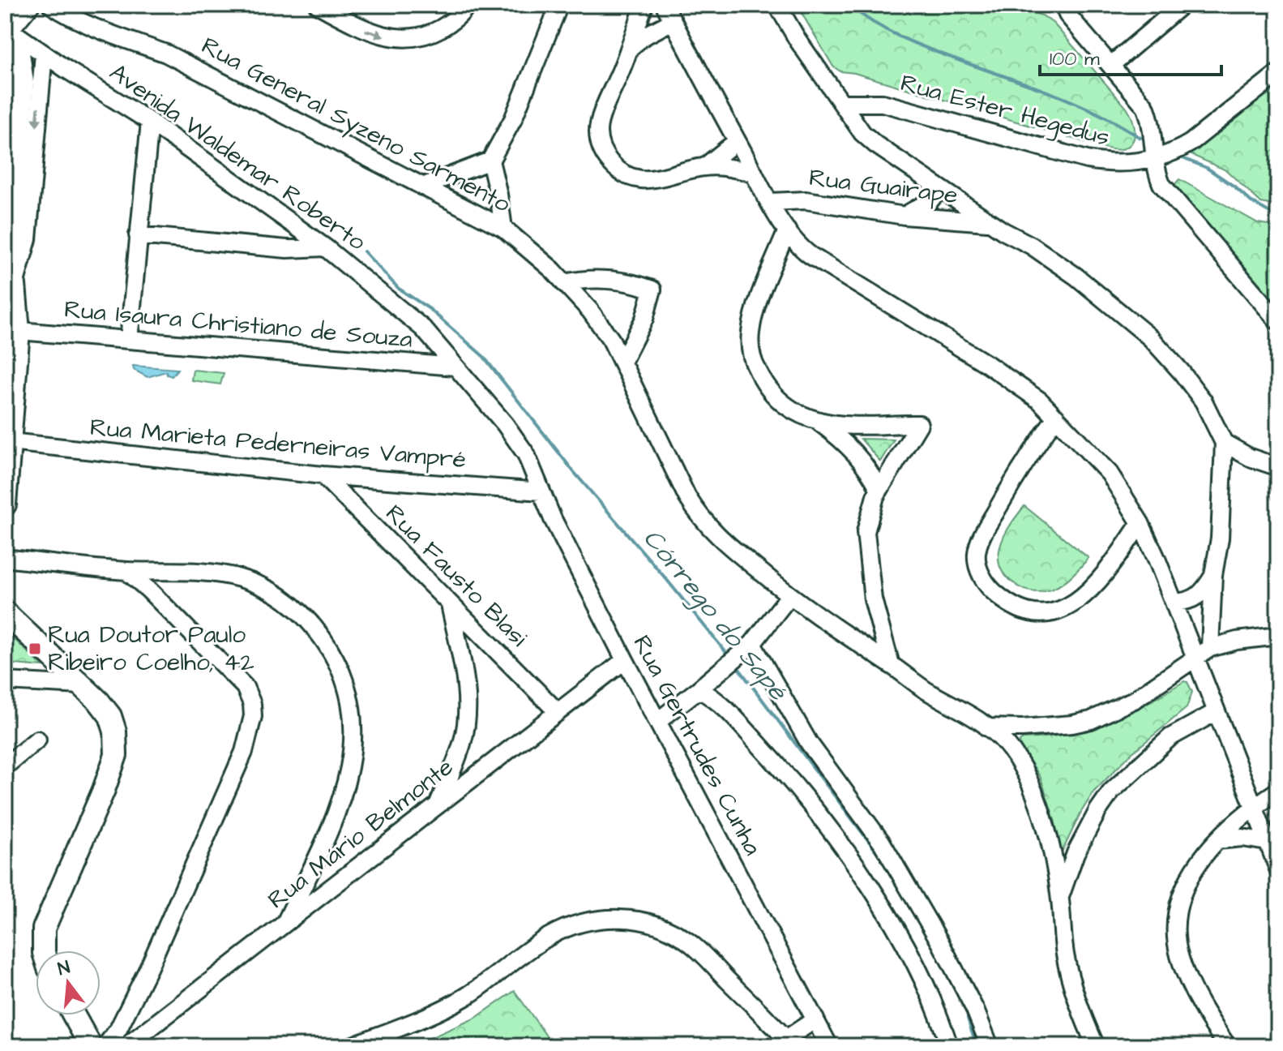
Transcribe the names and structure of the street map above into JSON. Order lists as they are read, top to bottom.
{
  "streets": {
    "street": [
      "Rua Ester Hegedus",
      "Rua General Syzeno Sarmento",
      "Avenida Waldemar Roberto",
      "Rua Guairape",
      "Rua Isaura Christiano de Souza",
      "Rua Marieta Pederneiras Vampré",
      "Rua Fausto Blasi",
      "Rua Gertrudes Cunha",
      "Rua Mário Belmonte"
    ]
  },
  "crossings": [
    ["Avenida Waldemar Roberto", "Rua Isaura Christiano de Souza"],
    ["Avenida Waldemar Roberto", "Rua Marieta Pederneiras Vampré"],
    ["Avenida Waldemar Roberto", "Rua Gertrudes Cunha"],
    ["Rua Marieta Pederneiras Vampré", "Rua Fausto Blasi"],
    ["Rua Marieta Pederneiras Vampré", "Rua Gertrudes Cunha"],
    ["Rua Fausto Blasi", "Rua Mário Belmonte"],
    ["Rua Gertrudes Cunha", "Rua Mário Belmonte"]
  ],
  "water": ["Córrego do Sapé"],
  "places": {
    "transit": ["Rua Doutor Paulo Ribeiro Coelho, 42"]
  },
  "scale_bar": "100 m",
  "north": "top"
}
